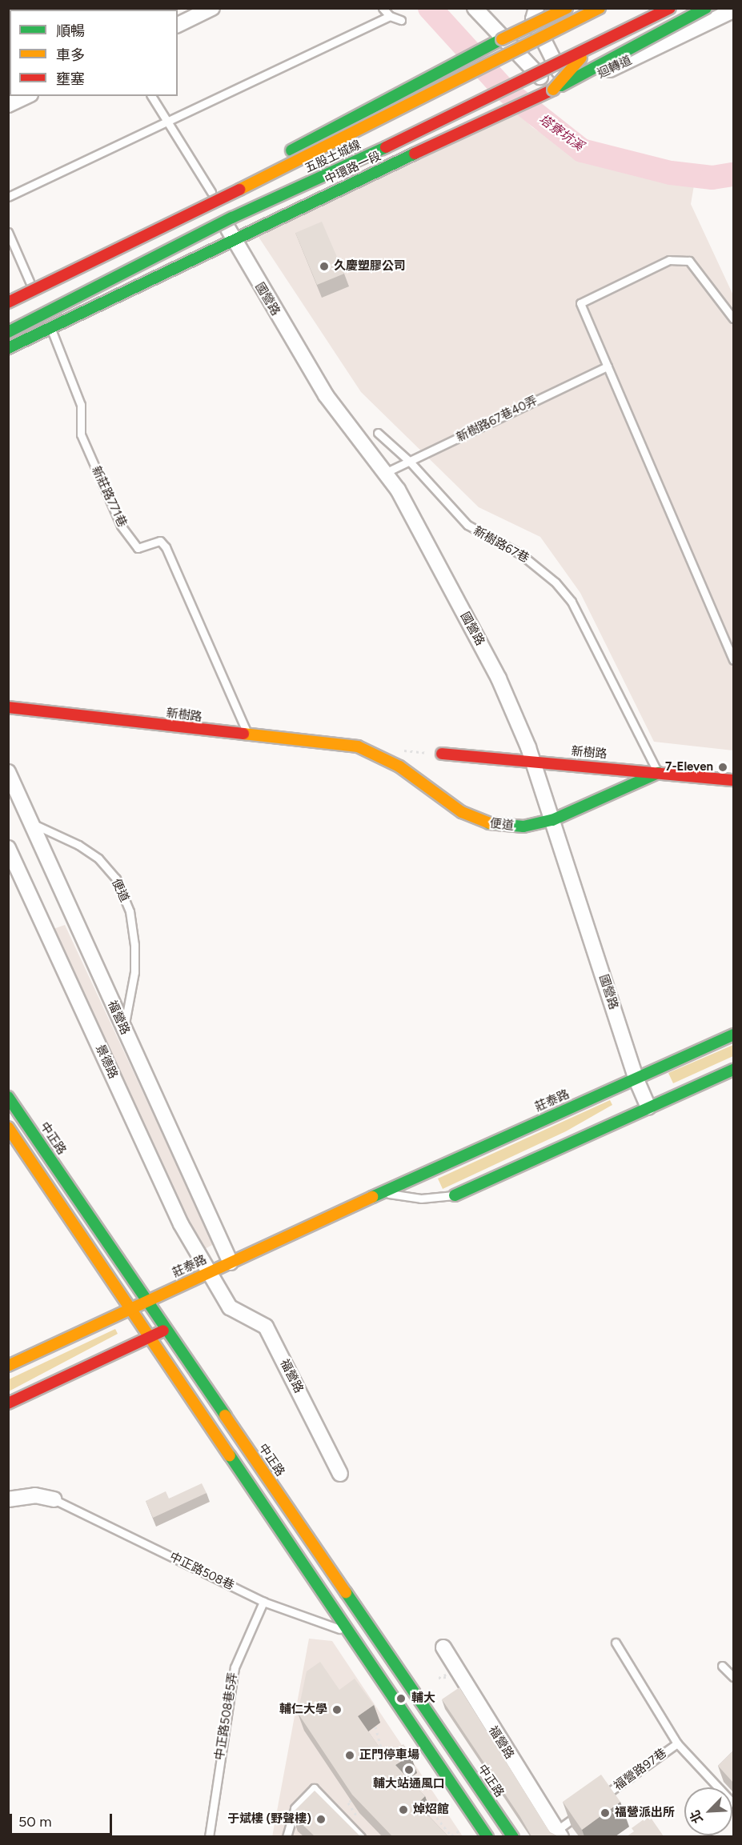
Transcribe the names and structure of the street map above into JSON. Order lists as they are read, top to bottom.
{
  "streets": {
    "main road": [
      "五股土城線",
      "中環路一段",
      "新樹路",
      "便道",
      "莊泰路",
      "中正路"
    ],
    "street": [
      "迴轉道",
      "國營路",
      "福營路",
      "景德路"
    ],
    "lane": [
      "新樹路67巷40弄",
      "新莊路771巷",
      "新樹路67巷",
      "中正路508巷",
      "中正路508巷5弄",
      "福營路97巷"
    ]
  },
  "crossings": [
    ["中環路一段", "國營路"],
    ["中環路一段", "新莊路771巷"],
    ["國營路", "新樹路67巷40弄"],
    ["國營路", "新樹路"],
    ["國營路", "便道"],
    ["國營路", "莊泰路"],
    ["新樹路67巷40弄", "新樹路67巷"],
    ["新莊路771巷", "新樹路"],
    ["新樹路67巷", "新樹路"],
    ["新樹路67巷", "便道"],
    ["新樹路", "便道"],
    ["便道", "福營路"],
    ["福營路", "景德路"],
    ["福營路", "莊泰路"],
    ["景德路", "莊泰路"],
    ["莊泰路", "中正路"],
    ["中正路508巷", "中正路508巷5弄"]
  ],
  "water": ["塔寮坑溪"],
  "places": [
    "久慶塑膠公司",
    "7-Eleven",
    "輔大",
    "輔仁大學",
    "正門停車場",
    "輔大站通風口",
    "焯炤館",
    "福營派出所",
    "于斌樓 (野聲樓)"
  ],
  "legend": ["順暢", "車多", "壅塞"],
  "scale_bar": "50 m",
  "north": "bottom left"
}
